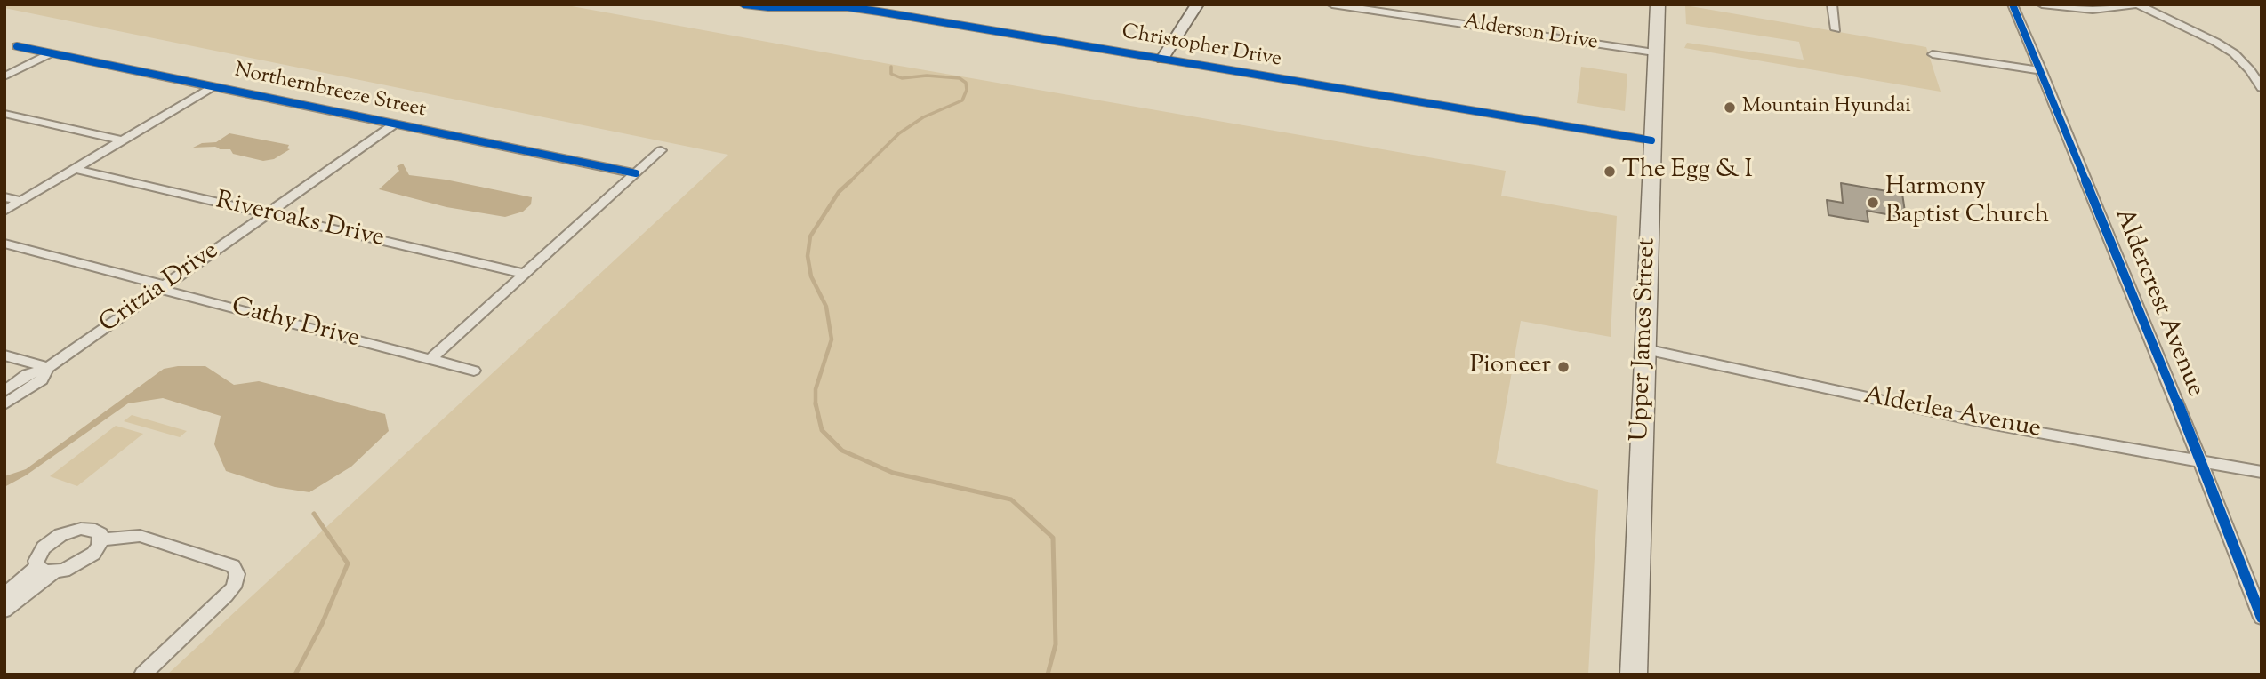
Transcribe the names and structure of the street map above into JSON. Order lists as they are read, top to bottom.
{
  "streets": {
    "main road": ["Upper James Street"],
    "street": [
      "Alderson Drive",
      "Christopher Drive",
      "Northernbreeze Street",
      "Riveroaks Drive",
      "Critzia Drive",
      "Aldercrest Avenue",
      "Cathy Drive",
      "Alderlea Avenue"
    ]
  },
  "crossings": [
    ["Alderson Drive", "Upper James Street"],
    ["Christopher Drive", "Upper James Street"],
    ["Northernbreeze Street", "Critzia Drive"],
    ["Riveroaks Drive", "Critzia Drive"],
    ["Critzia Drive", "Cathy Drive"],
    ["Aldercrest Avenue", "Alderlea Avenue"],
    ["Upper James Street", "Alderlea Avenue"]
  ],
  "places": [
    "Mountain Hyundai",
    "The Egg & I",
    "Harmony Baptist Church",
    "Pioneer"
  ]
}
